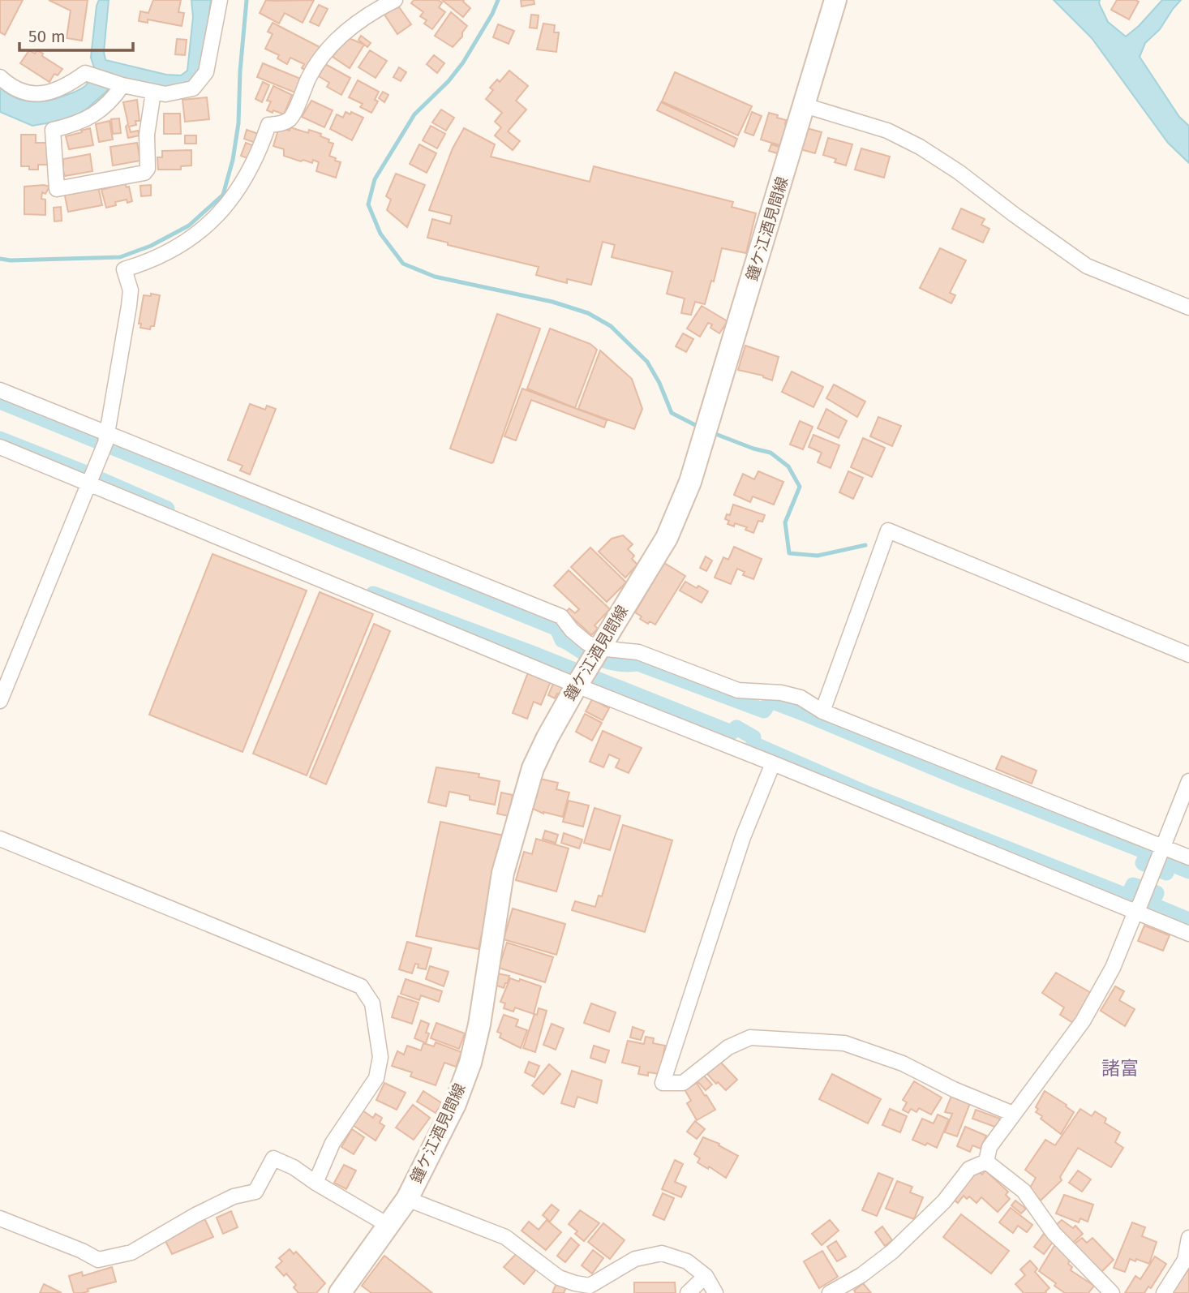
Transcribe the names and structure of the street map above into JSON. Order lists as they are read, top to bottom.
{
  "streets": {
    "main road": ["鐘ケ江酒見間線"]
  },
  "districts": ["諸富"],
  "scale_bar": "50 m"
}
